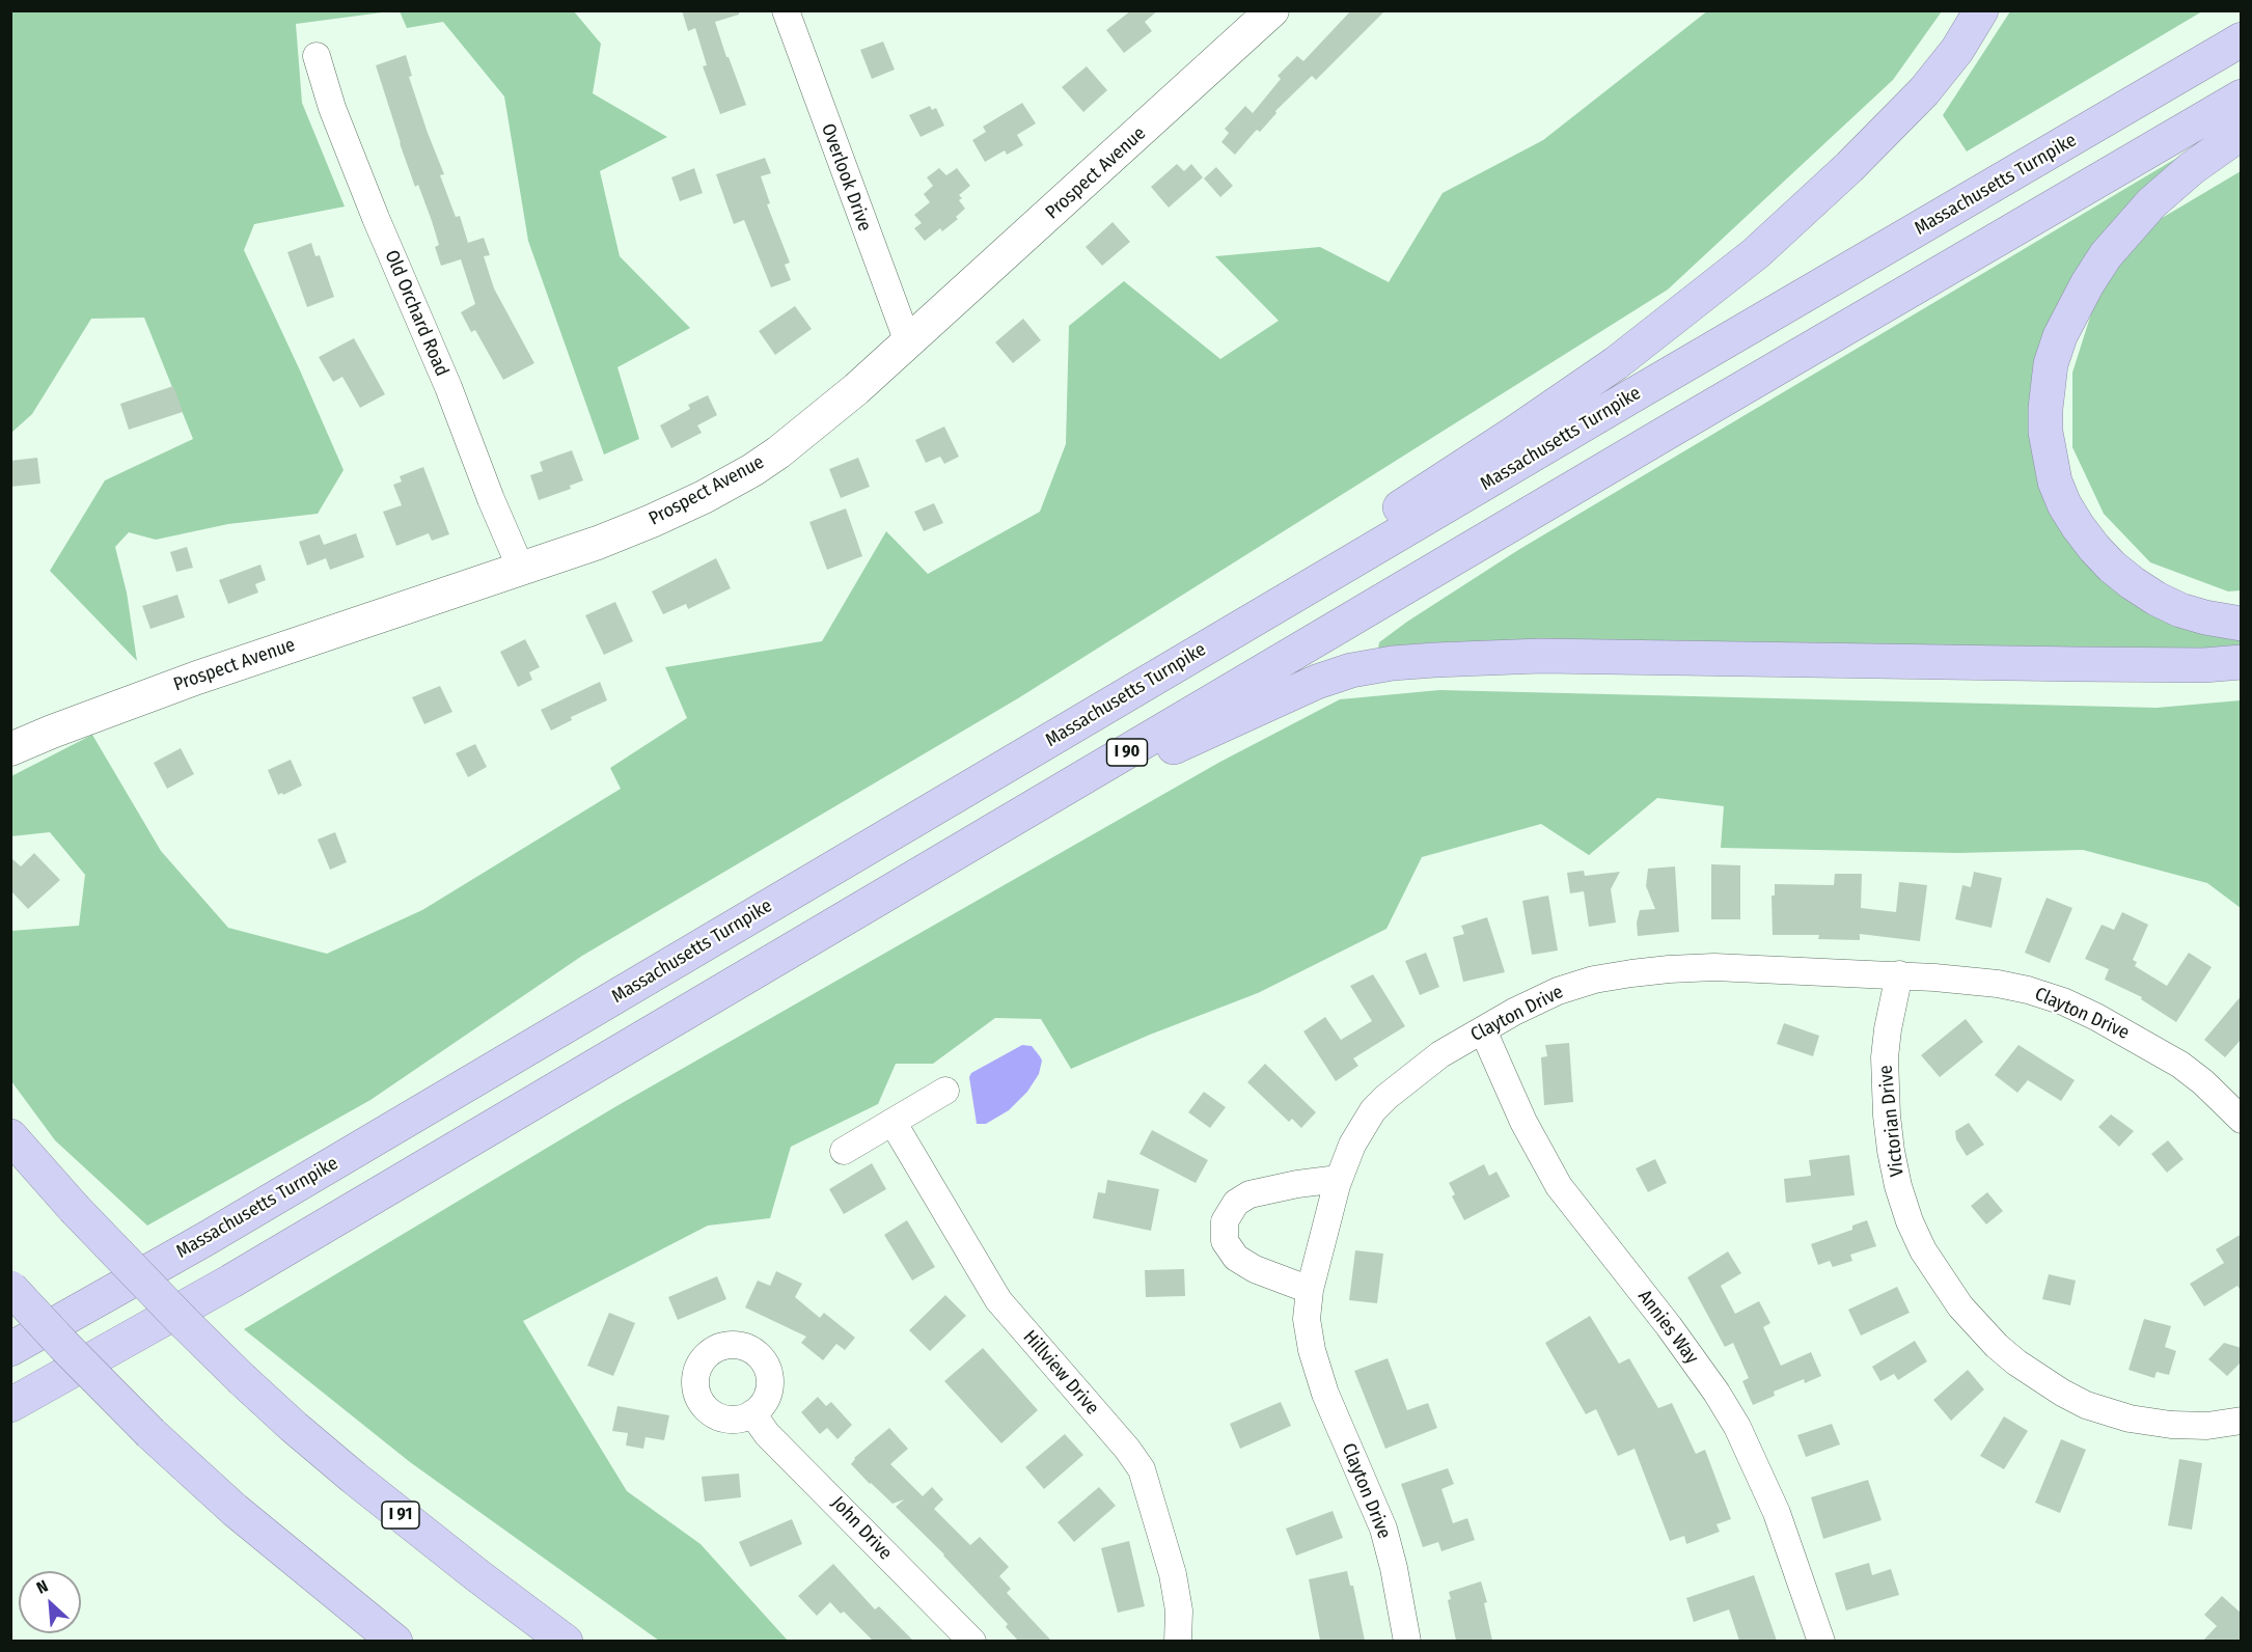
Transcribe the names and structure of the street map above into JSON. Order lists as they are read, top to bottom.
{
  "streets": {
    "highway": ["Massachusetts Turnpike", "I 90", "I 91"],
    "street": [
      "Prospect Avenue",
      "Overlook Drive",
      "Old Orchard Road",
      "Clayton Drive",
      "Victorian Drive",
      "Annies Way",
      "Hillview Drive",
      "John Drive"
    ]
  },
  "crossings": [
    ["Prospect Avenue", "Overlook Drive"],
    ["Prospect Avenue", "Old Orchard Road"],
    ["Clayton Drive", "Victorian Drive"],
    ["Clayton Drive", "Annies Way"]
  ],
  "north": "top left"
}
